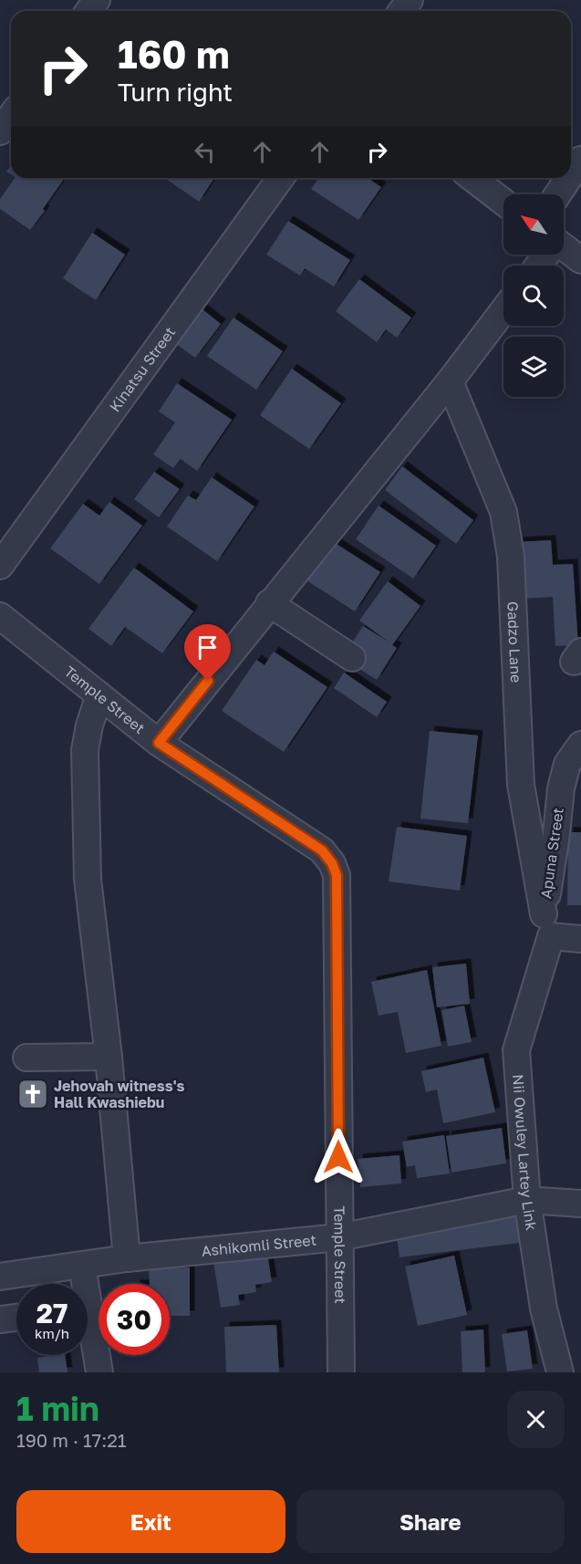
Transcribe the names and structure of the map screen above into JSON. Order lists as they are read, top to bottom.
{
  "streets": {
    "street": [
      "Kinatsu Street",
      "Gadzo Lane",
      "Temple Street",
      "Apuna Street",
      "Nii Owuley Lartey Link",
      "Ashikomli Street"
    ]
  },
  "crossings": [
    ["Gadzo Lane", "Apuna Street"],
    ["Gadzo Lane", "Nii Owuley Lartey Link"],
    ["Temple Street", "Ashikomli Street"],
    ["Apuna Street", "Nii Owuley Lartey Link"],
    ["Nii Owuley Lartey Link", "Ashikomli Street"]
  ],
  "places": {
    "church": ["Jehovah witness's Hall Kwashiebu"]
  },
  "north": "top left",
  "page": {
    "turn": ["160 m", "Turn right"],
    "speed": "27 km/h",
    "limit": "30",
    "heading": ["1 min", "190 m · 17:21"],
    "buttons": ["Exit", "Share"]
  }
}
